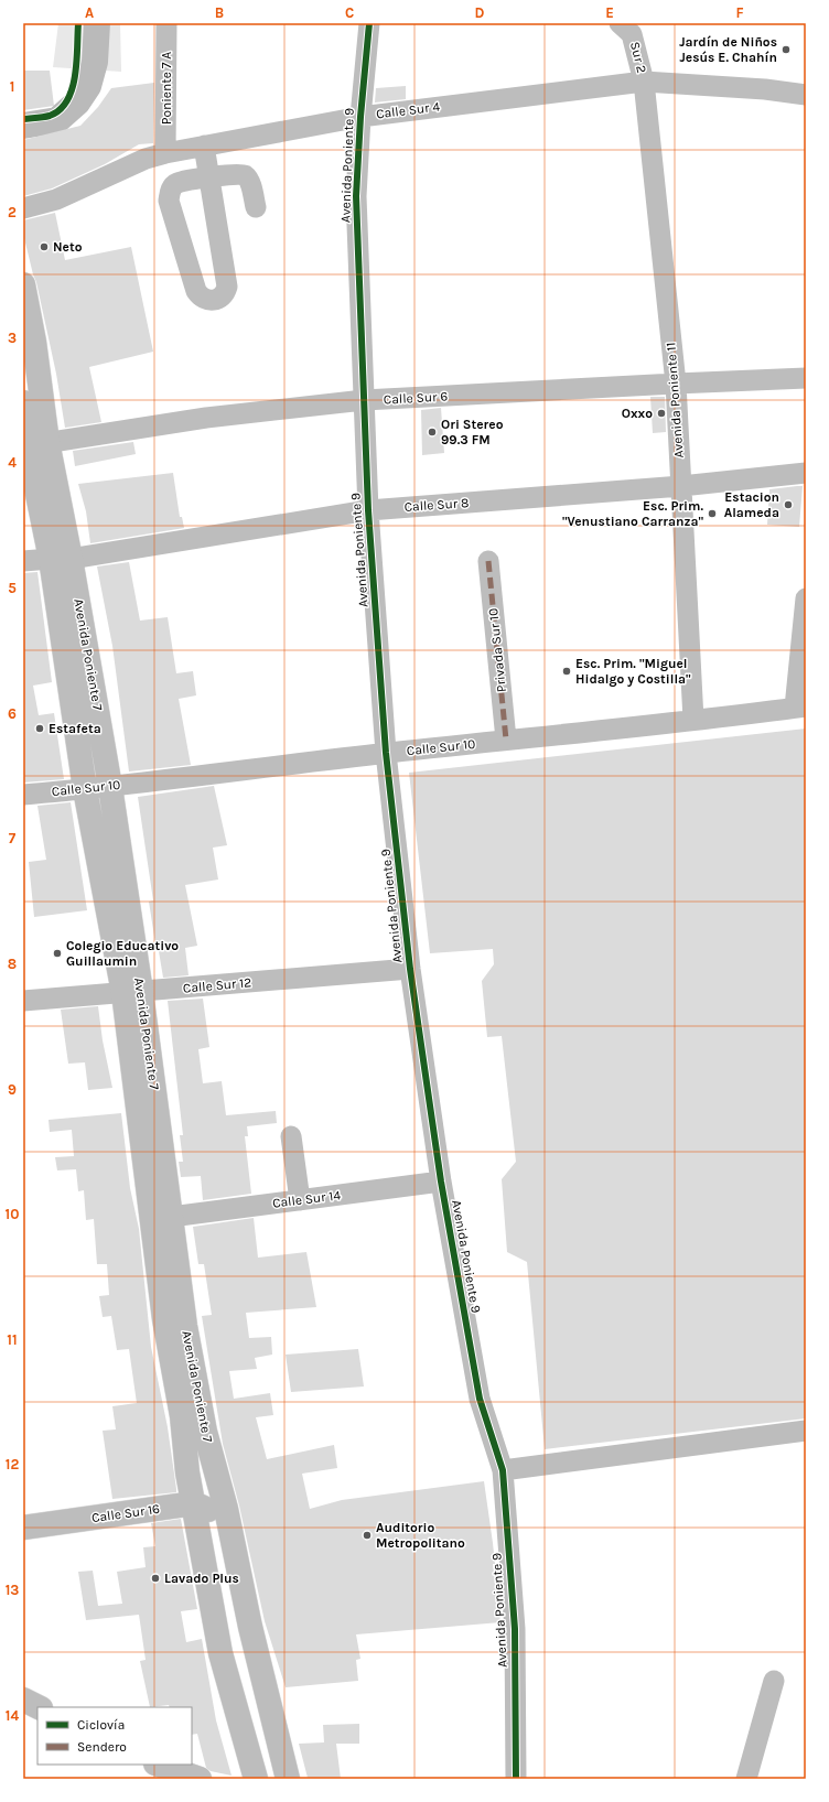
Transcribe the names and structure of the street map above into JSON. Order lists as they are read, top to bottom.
{
  "streets": {
    "main road": ["Avenida Poniente 7", "Calle Sur 16"],
    "street": [
      "Sur 2",
      "Poniente 7 A",
      "Calle Sur 4",
      "Avenida Poniente 9",
      "Calle Sur 6",
      "Avenida Poniente 11",
      "Calle Sur 8",
      "Privada Sur 10",
      "Calle Sur 10",
      "Calle Sur 12",
      "Calle Sur 14"
    ]
  },
  "crossings": [
    ["Sur 2", "Calle Sur 4"],
    ["Sur 2", "Avenida Poniente 11"],
    ["Poniente 7 A", "Calle Sur 4"],
    ["Calle Sur 4", "Avenida Poniente 9"],
    ["Calle Sur 4", "Avenida Poniente 11"],
    ["Avenida Poniente 9", "Calle Sur 6"],
    ["Avenida Poniente 9", "Calle Sur 8"],
    ["Avenida Poniente 9", "Calle Sur 10"],
    ["Avenida Poniente 9", "Calle Sur 12"],
    ["Avenida Poniente 9", "Calle Sur 14"],
    ["Calle Sur 6", "Avenida Poniente 11"],
    ["Calle Sur 6", "Avenida Poniente 7"],
    ["Avenida Poniente 11", "Calle Sur 8"],
    ["Avenida Poniente 11", "Calle Sur 10"],
    ["Calle Sur 8", "Avenida Poniente 7"],
    ["Privada Sur 10", "Calle Sur 10"],
    ["Avenida Poniente 7", "Calle Sur 10"],
    ["Avenida Poniente 7", "Calle Sur 12"],
    ["Avenida Poniente 7", "Calle Sur 14"],
    ["Avenida Poniente 7", "Calle Sur 16"]
  ],
  "places": [
    "Jardín de Niños Jesús E. Chahín",
    "Neto",
    "Oxxo",
    "Ori Stereo 99.3 FM",
    "Estacion Alameda",
    "Esc. Prim. \"Venustiano Carranza\"",
    "Esc. Prim. \"Miguel Hidalgo y Costilla\"",
    "Estafeta",
    "Colegio Educativo Guillaumin",
    "Auditorio Metropolitano",
    "Lavado Plus"
  ],
  "legend": ["Ciclovía", "Sendero"],
  "grid": {
    "columns": [
      "A",
      "B",
      "C",
      "D",
      "E",
      "F"
    ],
    "rows": [
      "1",
      "2",
      "3",
      "4",
      "5",
      "6",
      "7",
      "8",
      "9",
      "10",
      "11",
      "12",
      "13",
      "14"
    ]
  }
}
